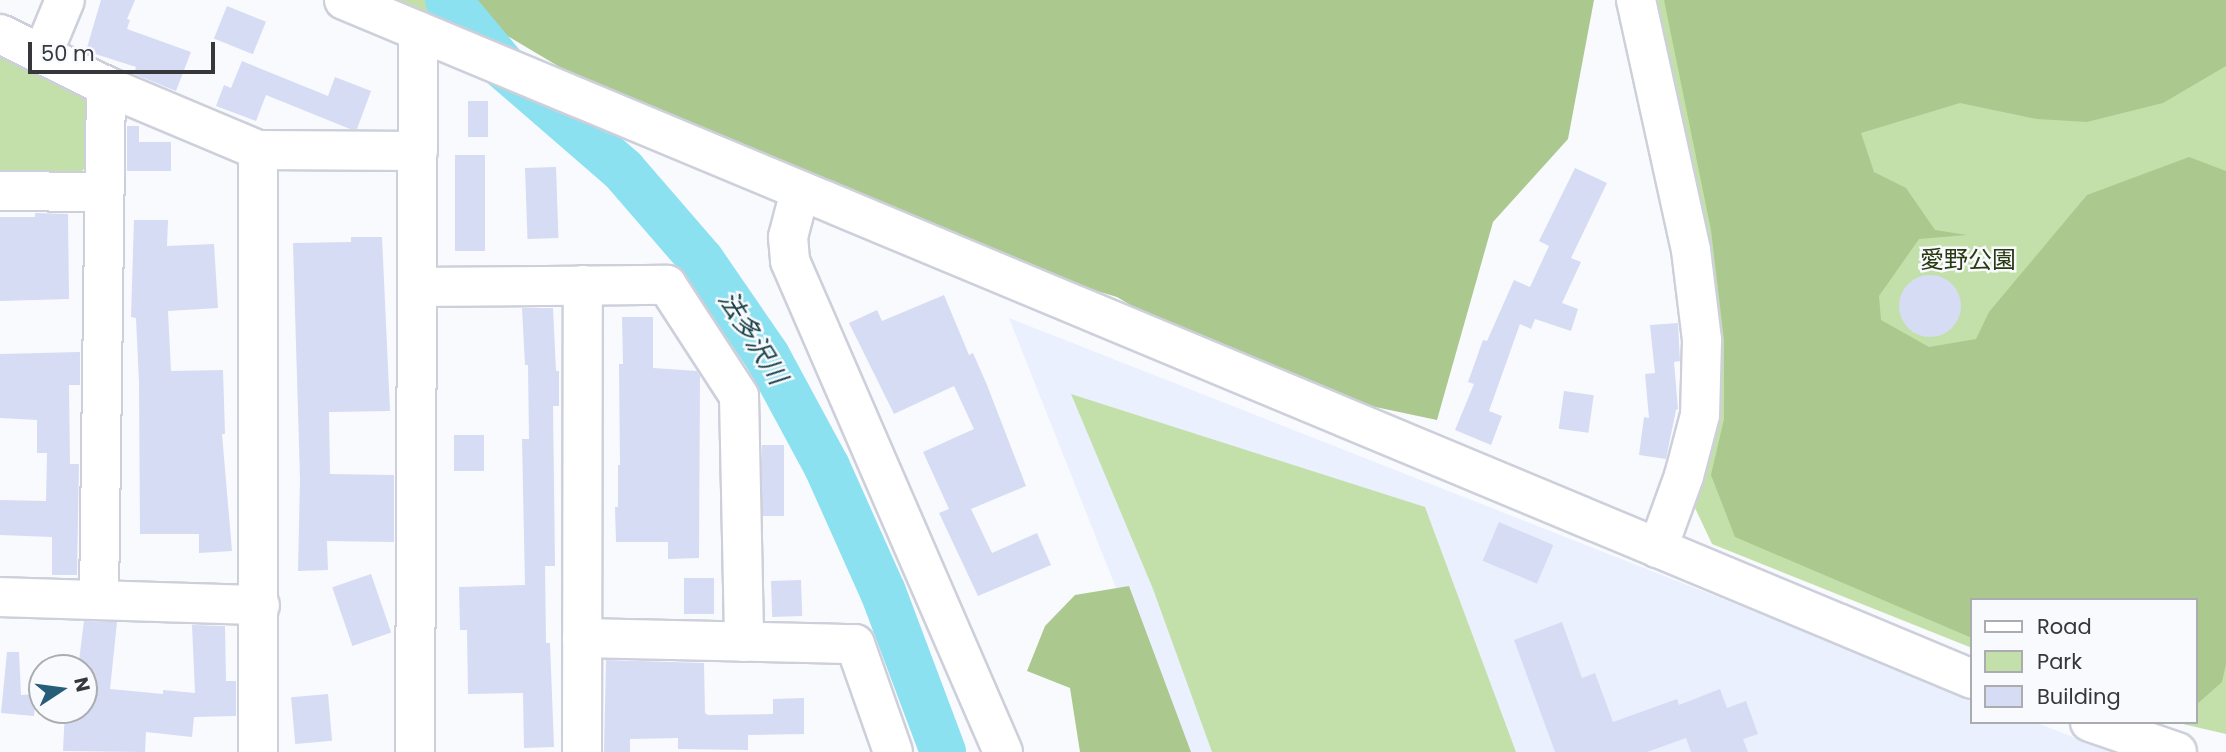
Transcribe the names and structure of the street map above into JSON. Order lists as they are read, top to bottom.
{
  "water": ["法多沢川"],
  "parks": ["愛野公園"],
  "legend": ["Road", "Park", "Building"],
  "scale_bar": "50 m",
  "north": "right"
}
